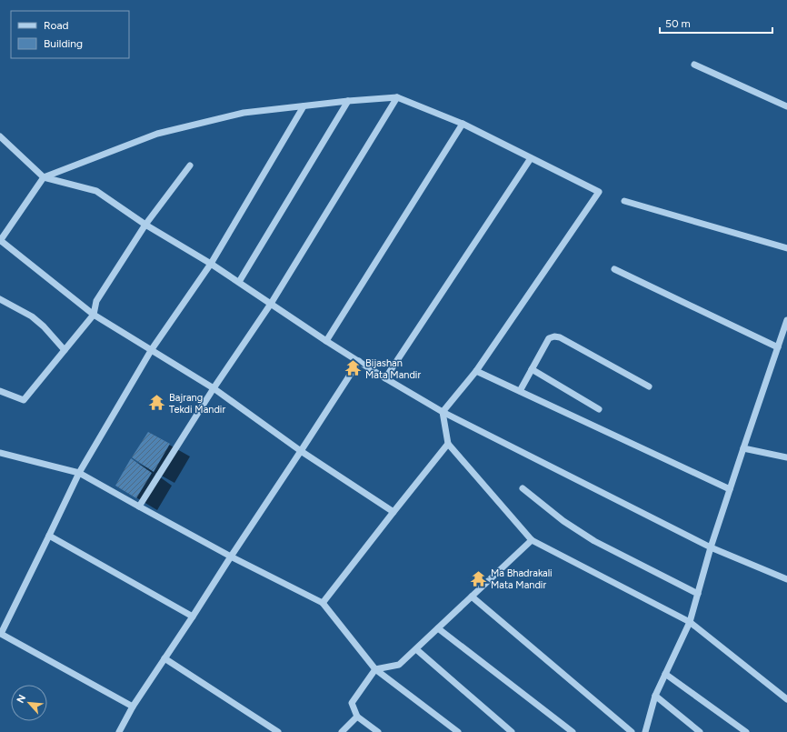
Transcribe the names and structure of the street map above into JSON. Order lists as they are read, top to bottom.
{
  "places": {
    "temple": ["Bijashan Mata Mandir", "Bajrang Tekdi Mandir", "Ma Bhadrakali Mata Mandir"]
  },
  "legend": ["Road", "Building"],
  "scale_bar": "50 m",
  "north": "top left"
}
